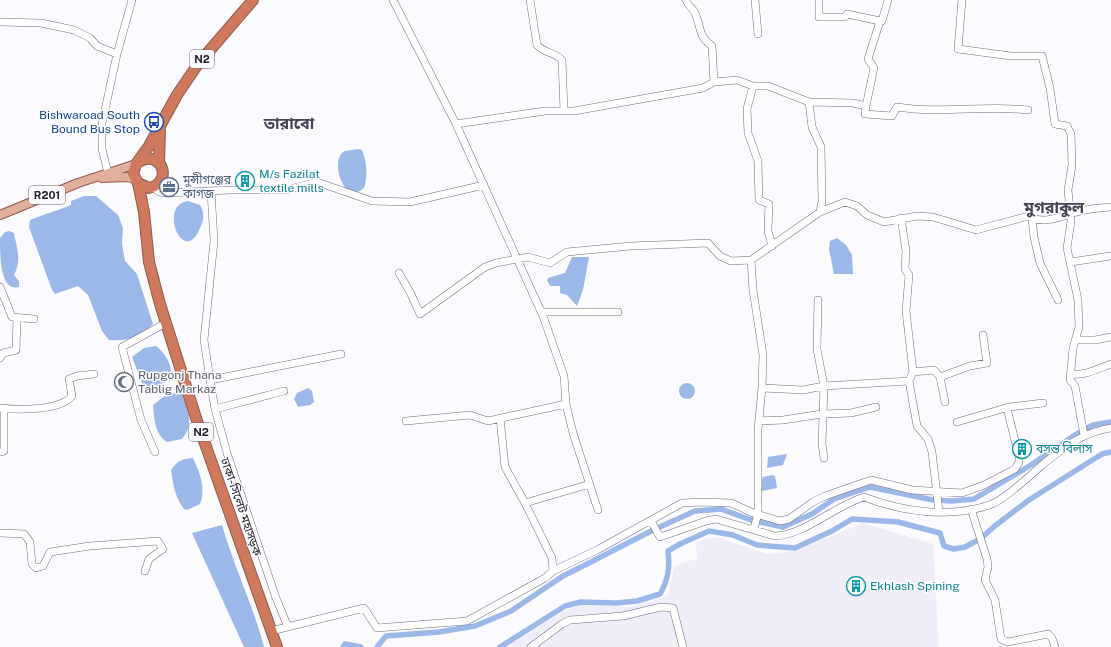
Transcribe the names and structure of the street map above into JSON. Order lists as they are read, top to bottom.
{
  "streets": {
    "highway": ["N2", "ঢাকা-সিলেট মহাসড়ক"],
    "main road": ["R201"]
  },
  "crossings": [
    ["N2", "ঢাকা-সিলেট মহাসড়ক"]
  ],
  "districts": ["তারাবো", "মুগরাকুল"],
  "places": {
    "bus stop": ["Bishwaroad South Bound Bus Stop"],
    "building": ["M/s Fazilat textile mills", "বসন্ত বিলাস", "Ekhlash Spining"],
    "office": ["মুন্সীগঞ্জের কাগজ"],
    "mosque": ["Rupgonj Thana Tablig Markaz"]
  }
}
